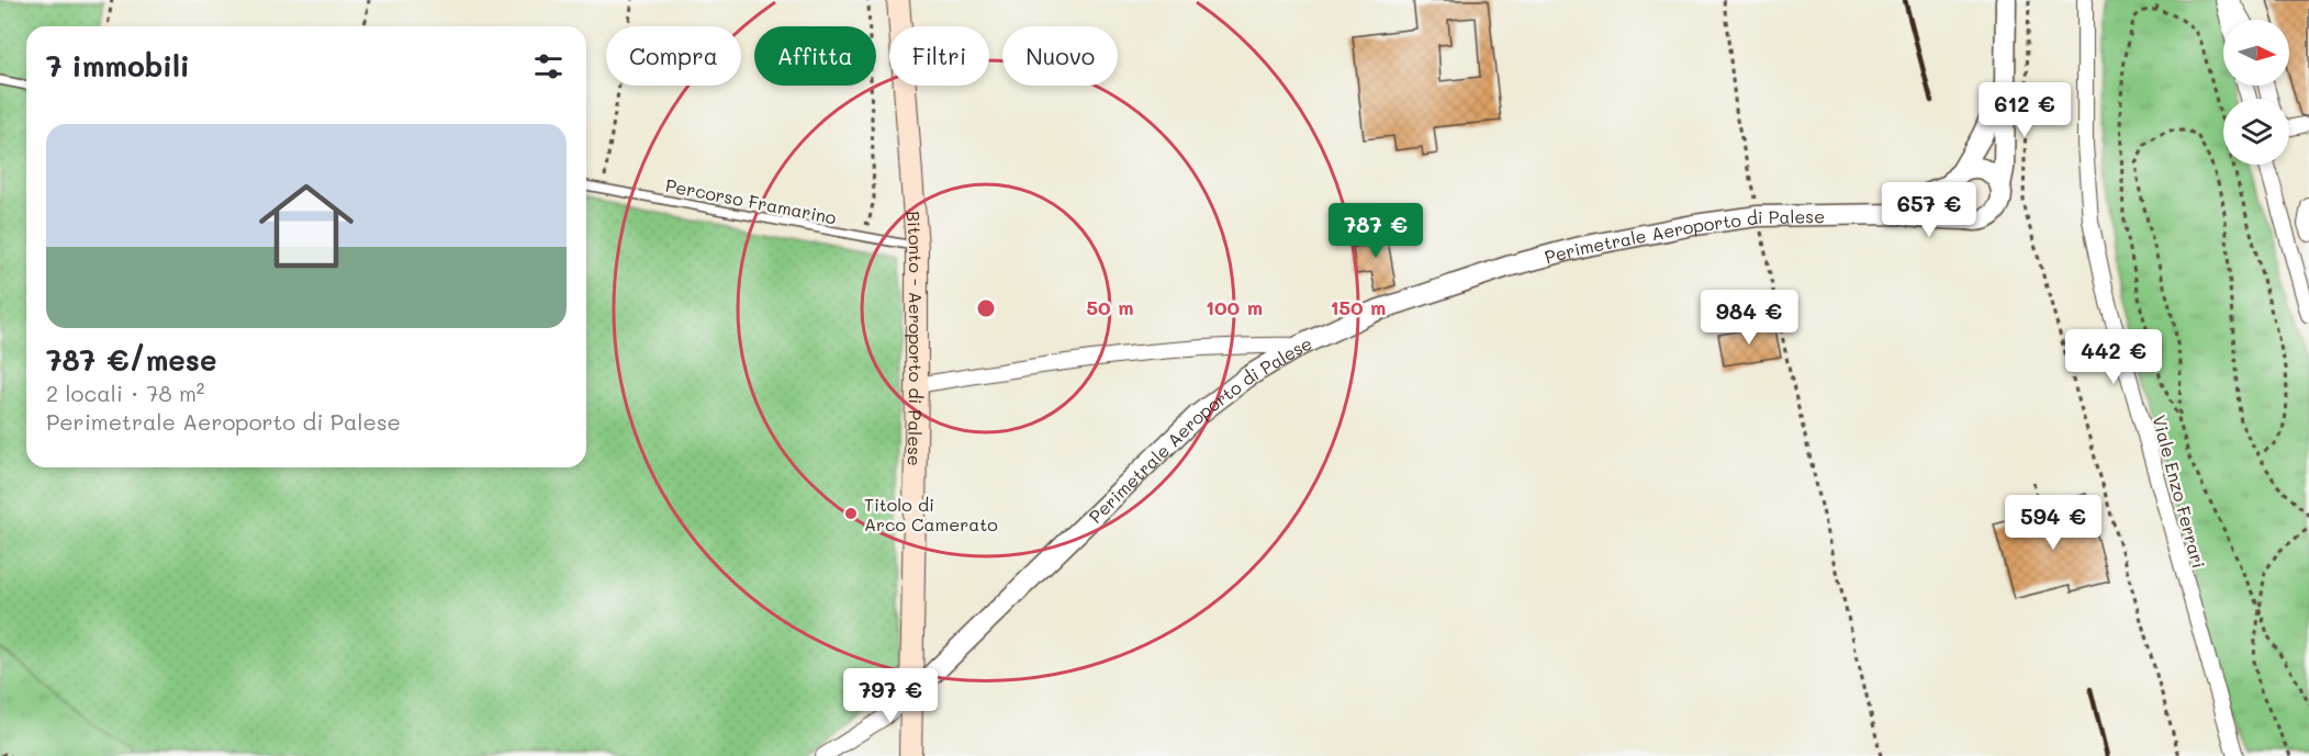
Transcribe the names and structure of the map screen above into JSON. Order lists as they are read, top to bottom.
{
  "streets": {
    "main road": ["Bitonto - Aeroporto di Palese"],
    "street": ["Perimetrale Aeroporto di Palese", "Viale Enzo Ferrari"],
    "lane": ["Percorso Framarino"]
  },
  "crossings": [
    ["Percorso Framarino", "Bitonto - Aeroporto di Palese"],
    ["Perimetrale Aeroporto di Palese", "Bitonto - Aeroporto di Palese"]
  ],
  "places": ["Titolo di Arco Camerato"],
  "north": "right",
  "page": {
    "chip": [
      "Compra",
      "Affitta",
      "Filtri",
      "Nuovo"
    ],
    "heading": "7 immobili",
    "price": [
      "612 €",
      "657 €",
      "787 €",
      "984 €",
      "442 €",
      "594 €",
      "797 €"
    ],
    "list": [
      {
        "name": "787 €/mese",
        "note": "2 locali · 78 m² · Perimetrale Aeroporto di Palese"
      }
    ]
  },
  "rings": ["50 m", "100 m", "150 m"]
}
